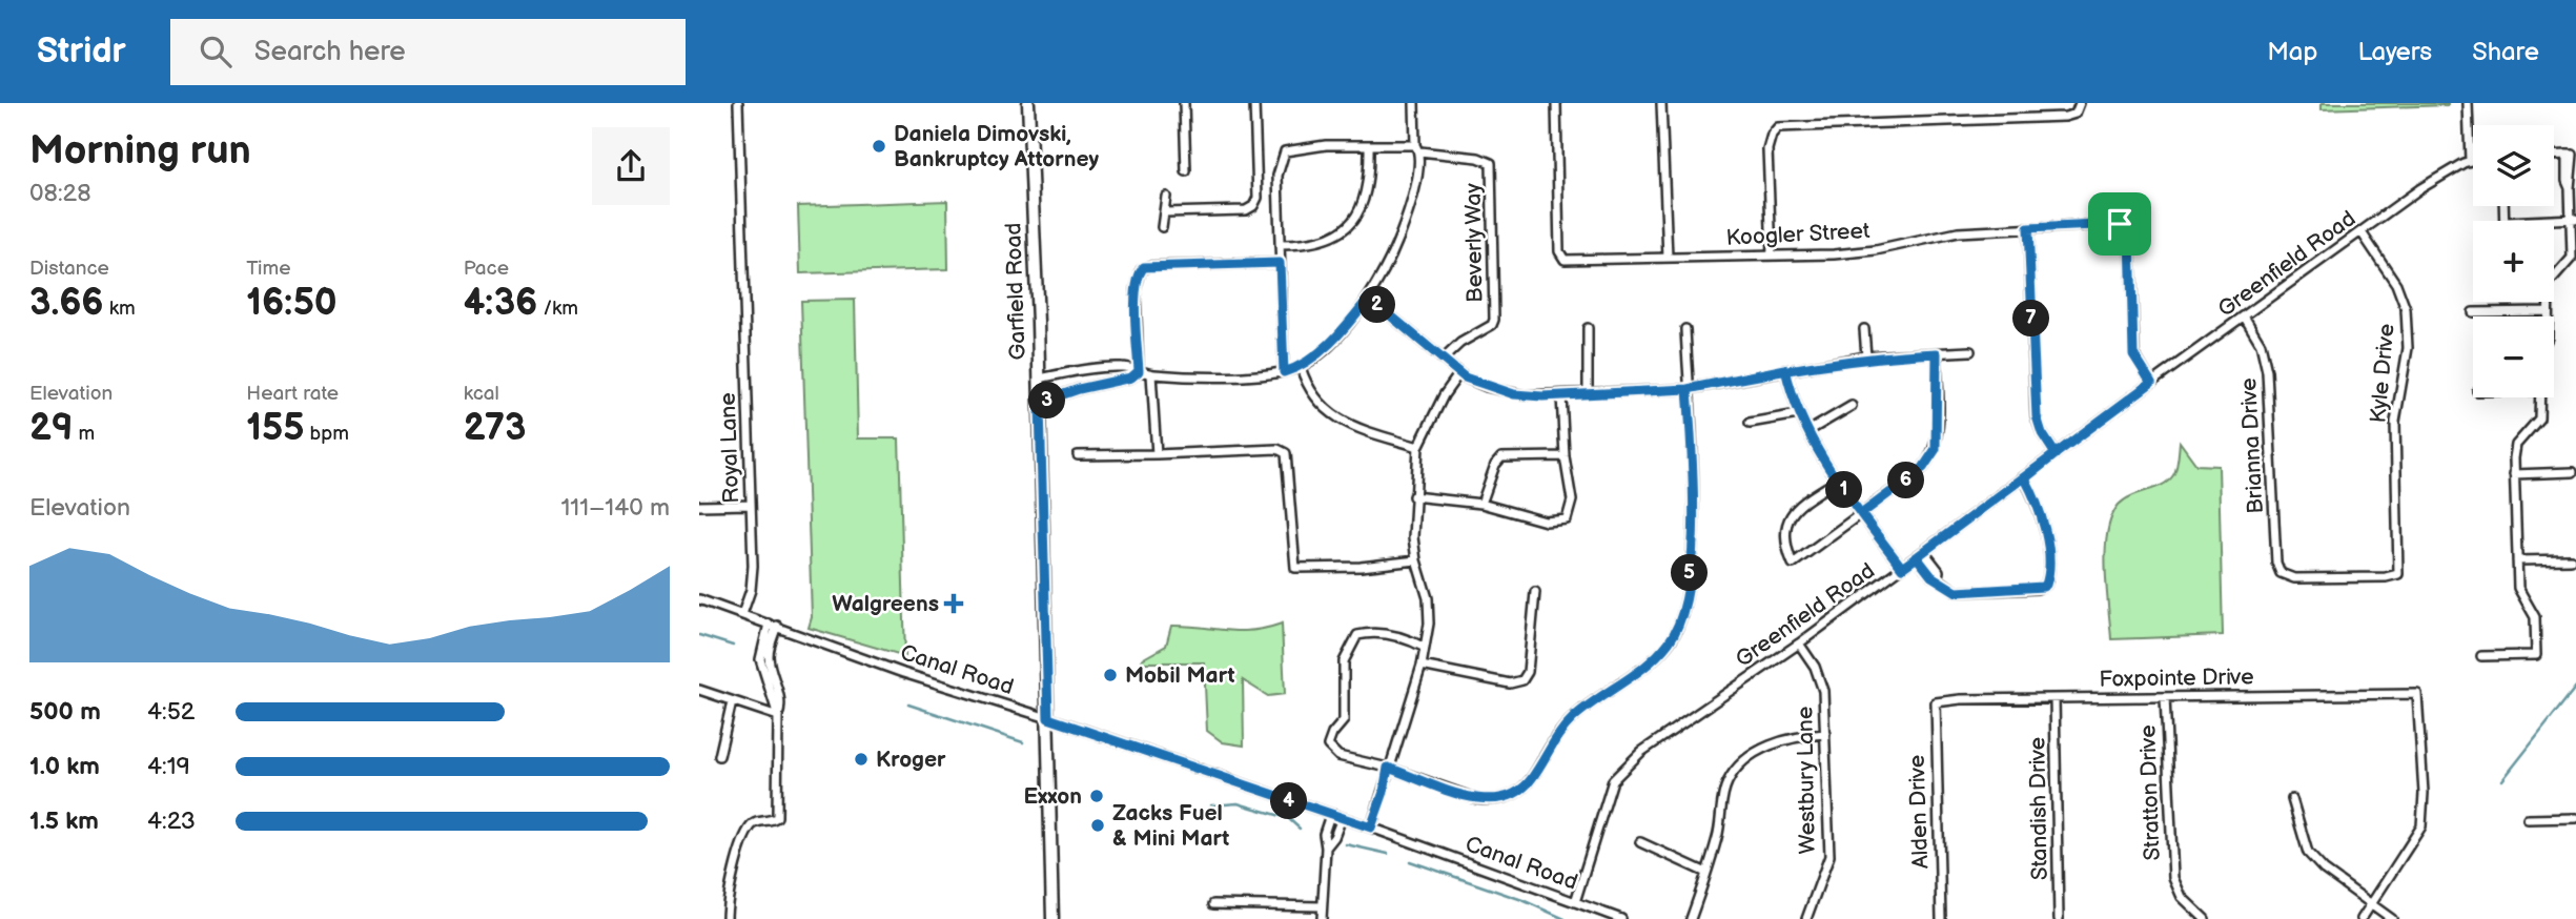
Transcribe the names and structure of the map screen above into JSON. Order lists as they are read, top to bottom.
{
  "streets": {
    "main road": ["Garfield Road"],
    "street": [
      "Koogler Street",
      "Beverly Way",
      "Greenfield Road",
      "Kyle Drive",
      "Brianna Drive",
      "Royal Lane",
      "Canal Road",
      "Foxpointe Drive",
      "Westbury Lane",
      "Stratton Drive",
      "Standish Drive",
      "Alden Drive"
    ]
  },
  "crossings": [
    ["Koogler Street", "Greenfield Road"],
    ["Greenfield Road", "Kyle Drive"],
    ["Greenfield Road", "Brianna Drive"],
    ["Greenfield Road", "Canal Road"],
    ["Greenfield Road", "Westbury Lane"],
    ["Garfield Road", "Canal Road"],
    ["Kyle Drive", "Brianna Drive"],
    ["Royal Lane", "Canal Road"],
    ["Foxpointe Drive", "Stratton Drive"],
    ["Foxpointe Drive", "Standish Drive"],
    ["Foxpointe Drive", "Alden Drive"]
  ],
  "places": {
    "other": [
      "Daniela Dimovski, Bankruptcy Attorney",
      "Mobil Mart",
      "Kroger",
      "Exxon",
      "Zacks Fuel & Mini Mart"
    ],
    "health": ["Walgreens"]
  },
  "page": {
    "header": "Stridr",
    "search": "Search here",
    "nav": ["Map", "Layers", "Share"],
    "heading": ["Morning run", "08:28"],
    "map_buttons": ["+", "−"],
    "stats": [
      ["Distance", "3.66 km"],
      ["Time", "16:50"],
      ["Pace", "4:36 /km"],
      ["Elevation", "29 m"],
      ["Heart rate", "155 bpm"],
      ["kcal", "273"]
    ],
    "pins": [
      "2",
      "7",
      "3",
      "6",
      "1",
      "5",
      "4"
    ],
    "chart": ["Elevation", "111–140 m"],
    "list": [
      {
        "name": "500 m",
        "note": "4:52"
      },
      {
        "name": "1.0 km",
        "note": "4:19"
      },
      {
        "name": "1.5 km",
        "note": "4:23"
      }
    ]
  }
}
